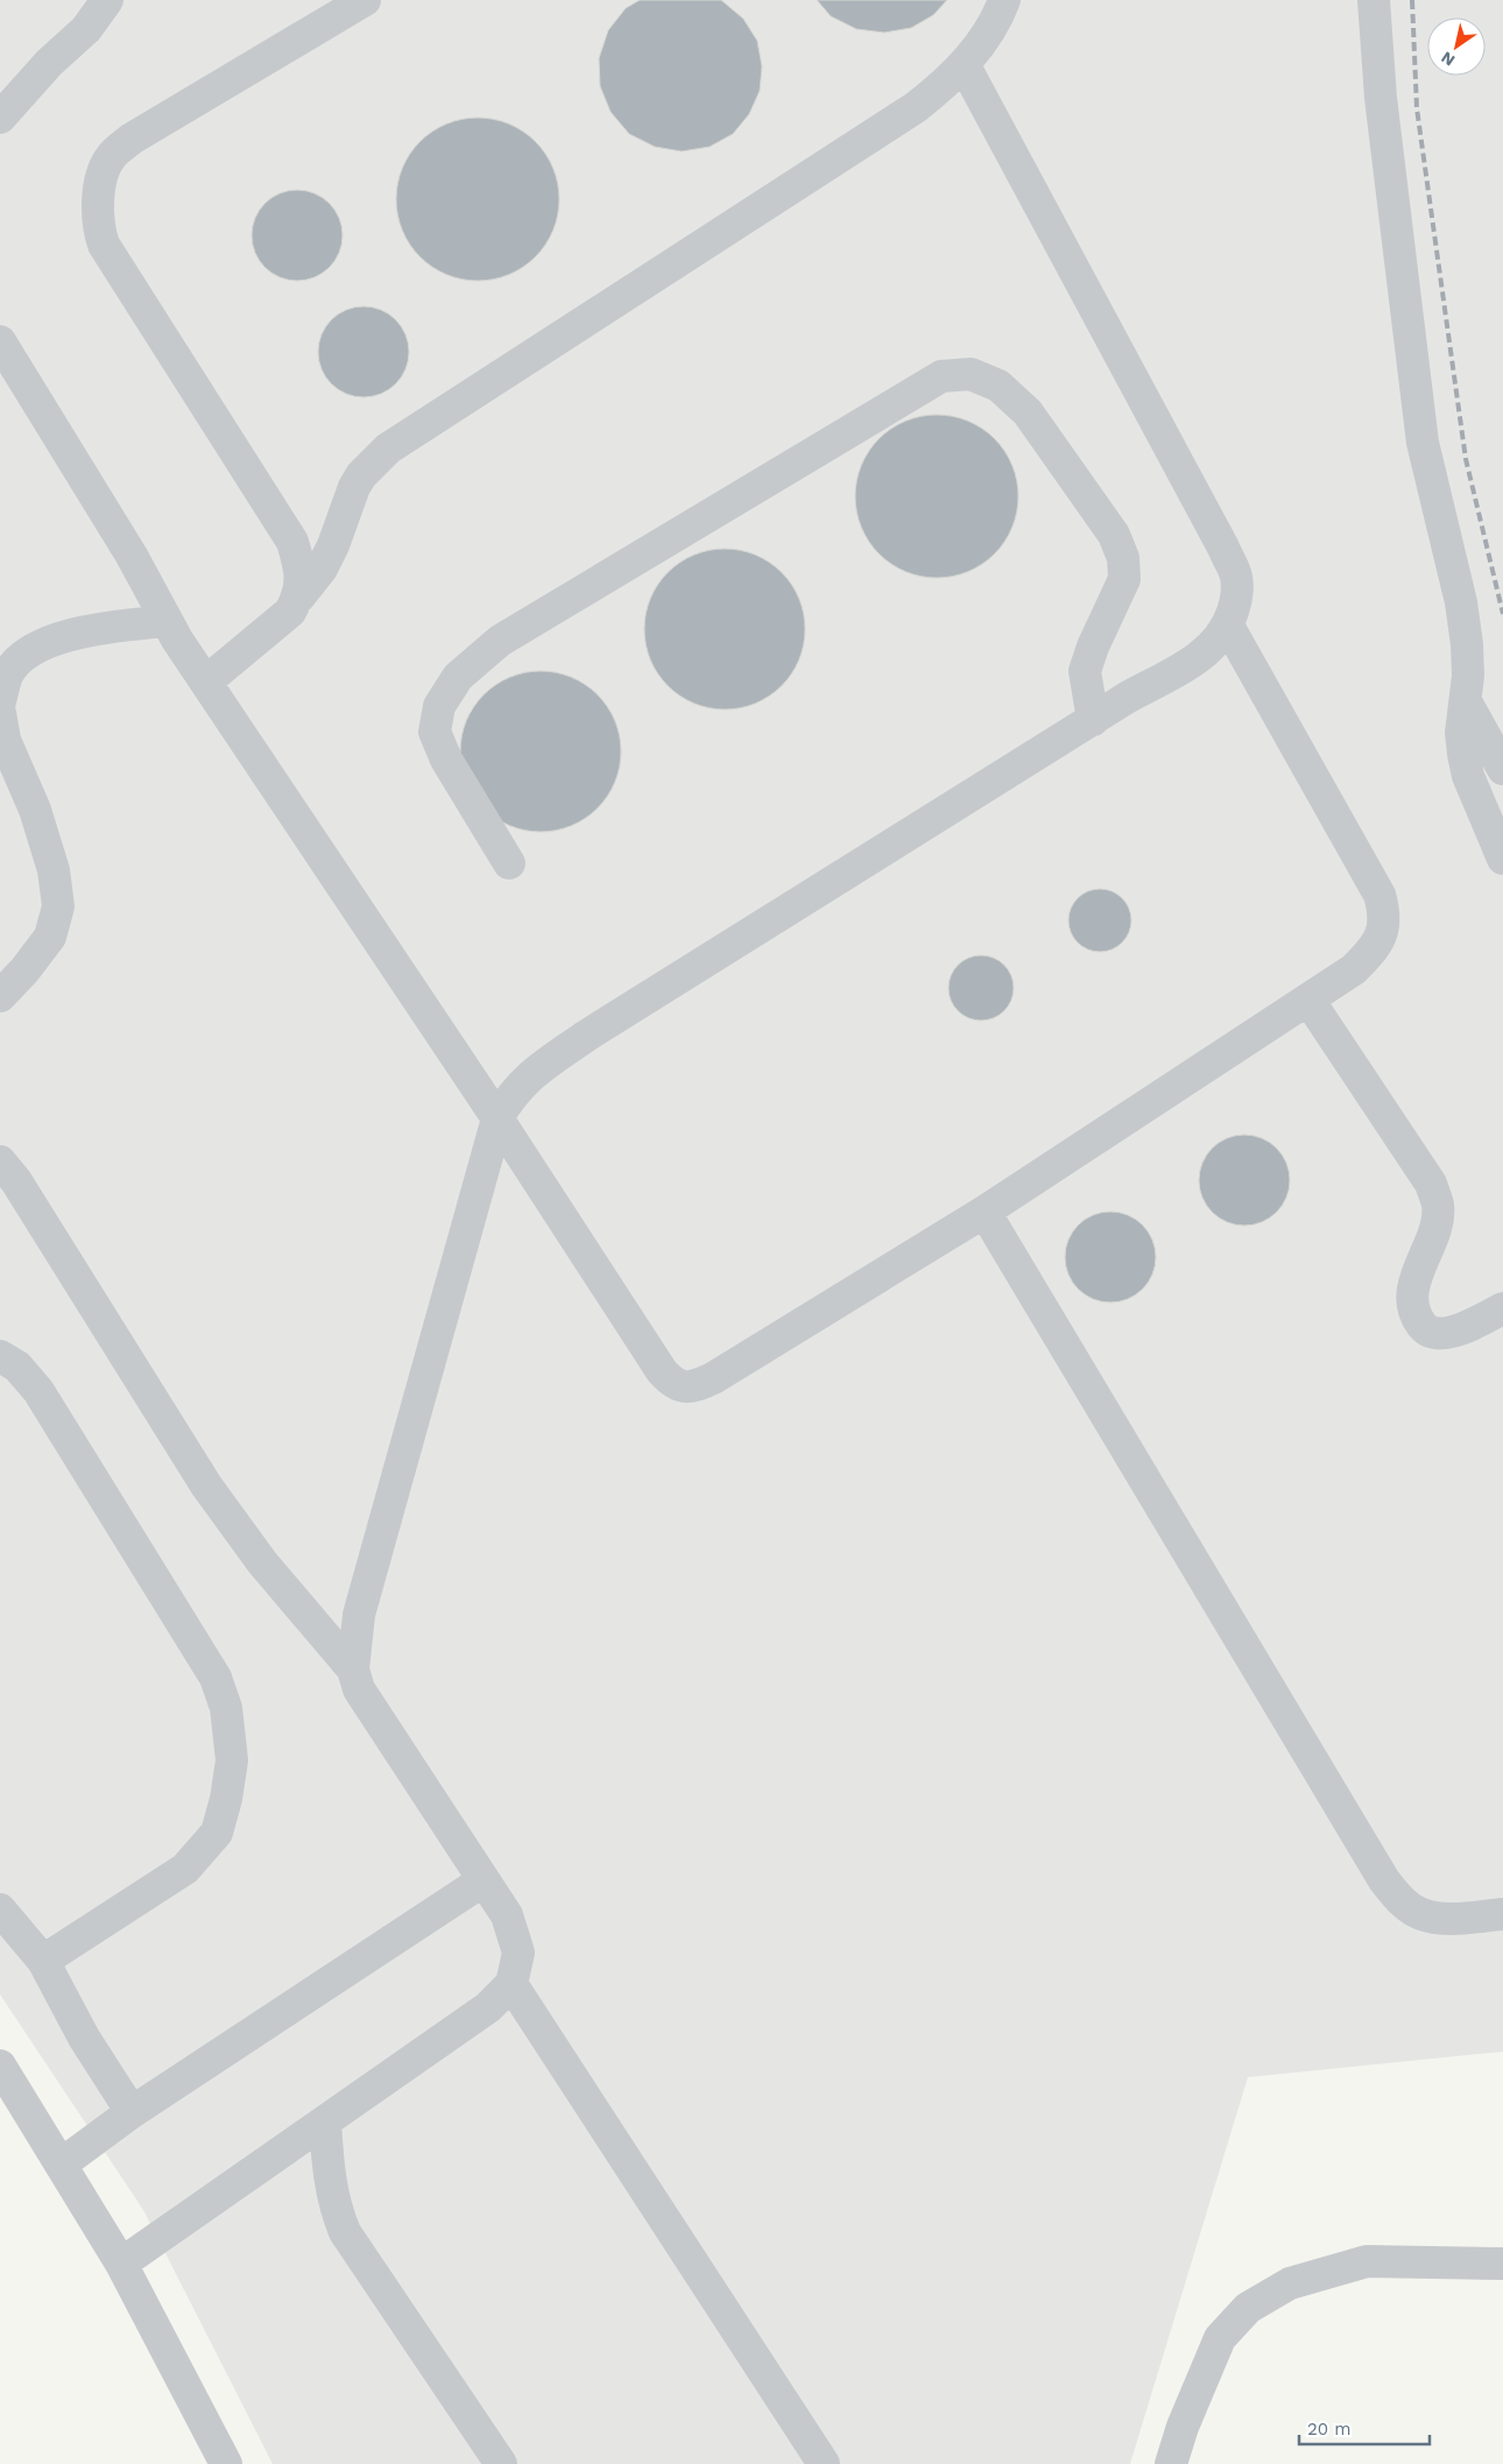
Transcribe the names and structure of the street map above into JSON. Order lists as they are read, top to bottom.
{
  "scale_bar": "20 m",
  "north": "bottom left"
}
